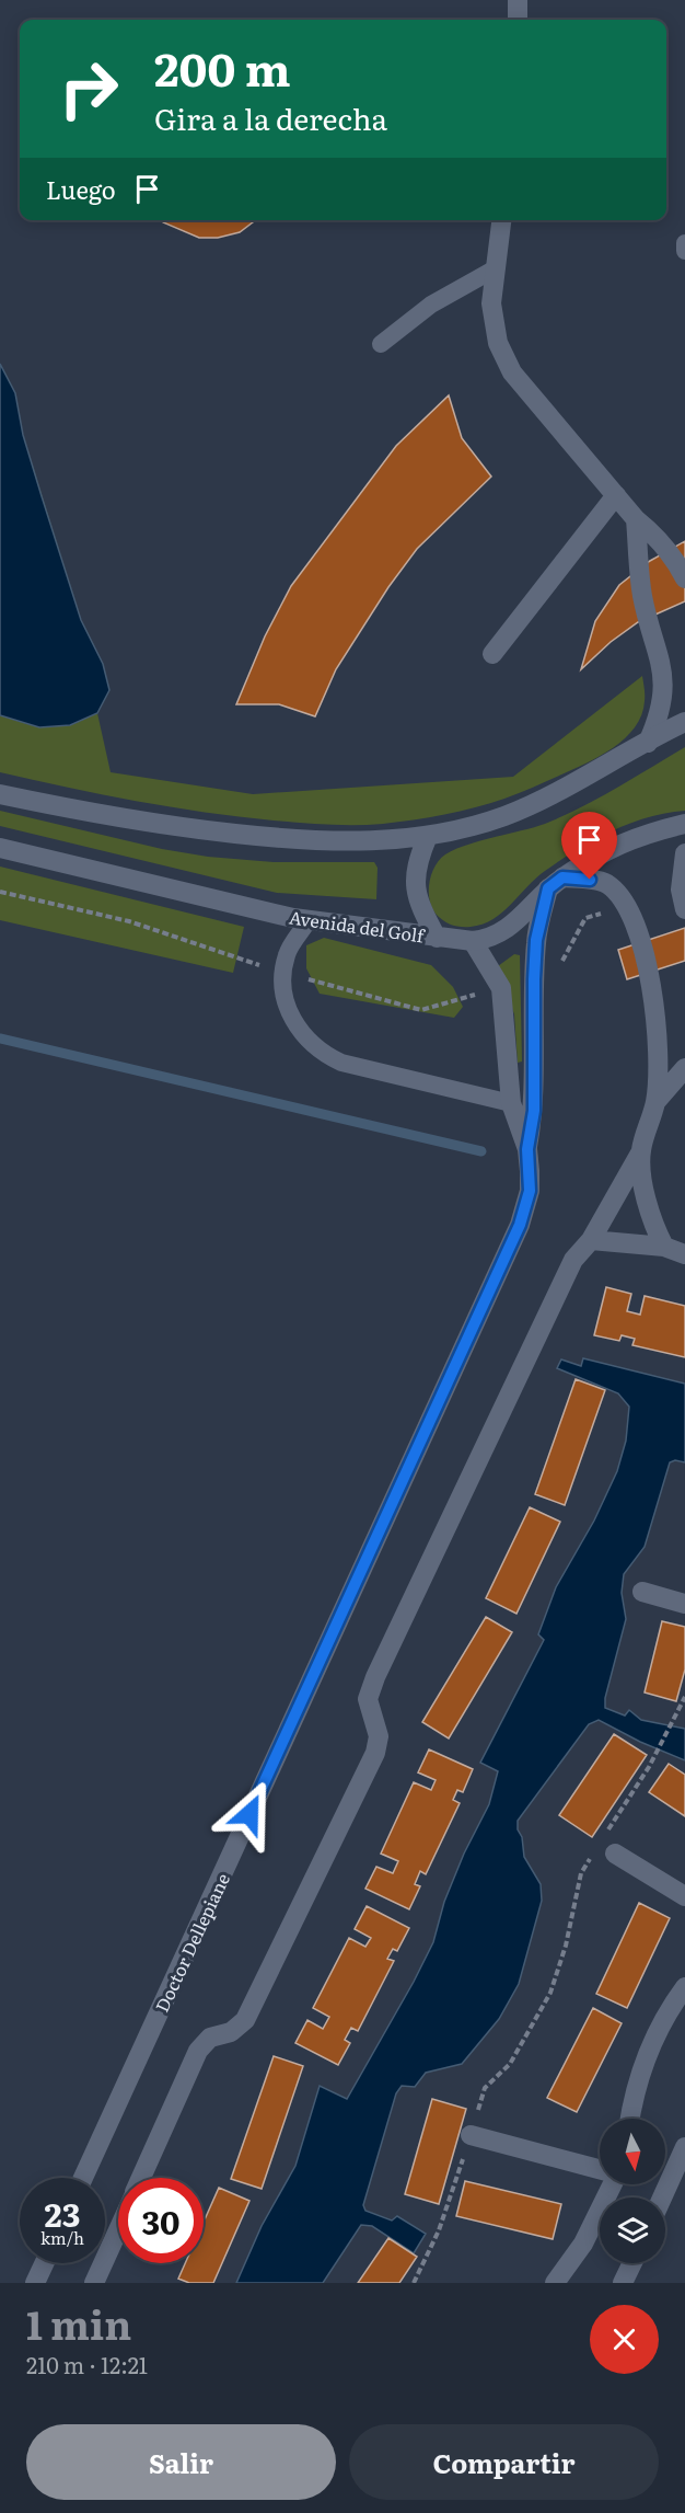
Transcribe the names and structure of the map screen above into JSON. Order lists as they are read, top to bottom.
{
  "streets": {
    "street": ["Avenida del Golf", "Doctor Dellepiane"]
  },
  "crossings": [
    ["Avenida del Golf", "Doctor Dellepiane"]
  ],
  "north": "bottom",
  "page": {
    "turn": ["200 m", "Gira a la derecha"],
    "then": "Luego",
    "speed": "23 km/h",
    "limit": "30",
    "heading": ["1 min", "210 m · 12:21"],
    "buttons": ["Salir", "Compartir"]
  }
}
